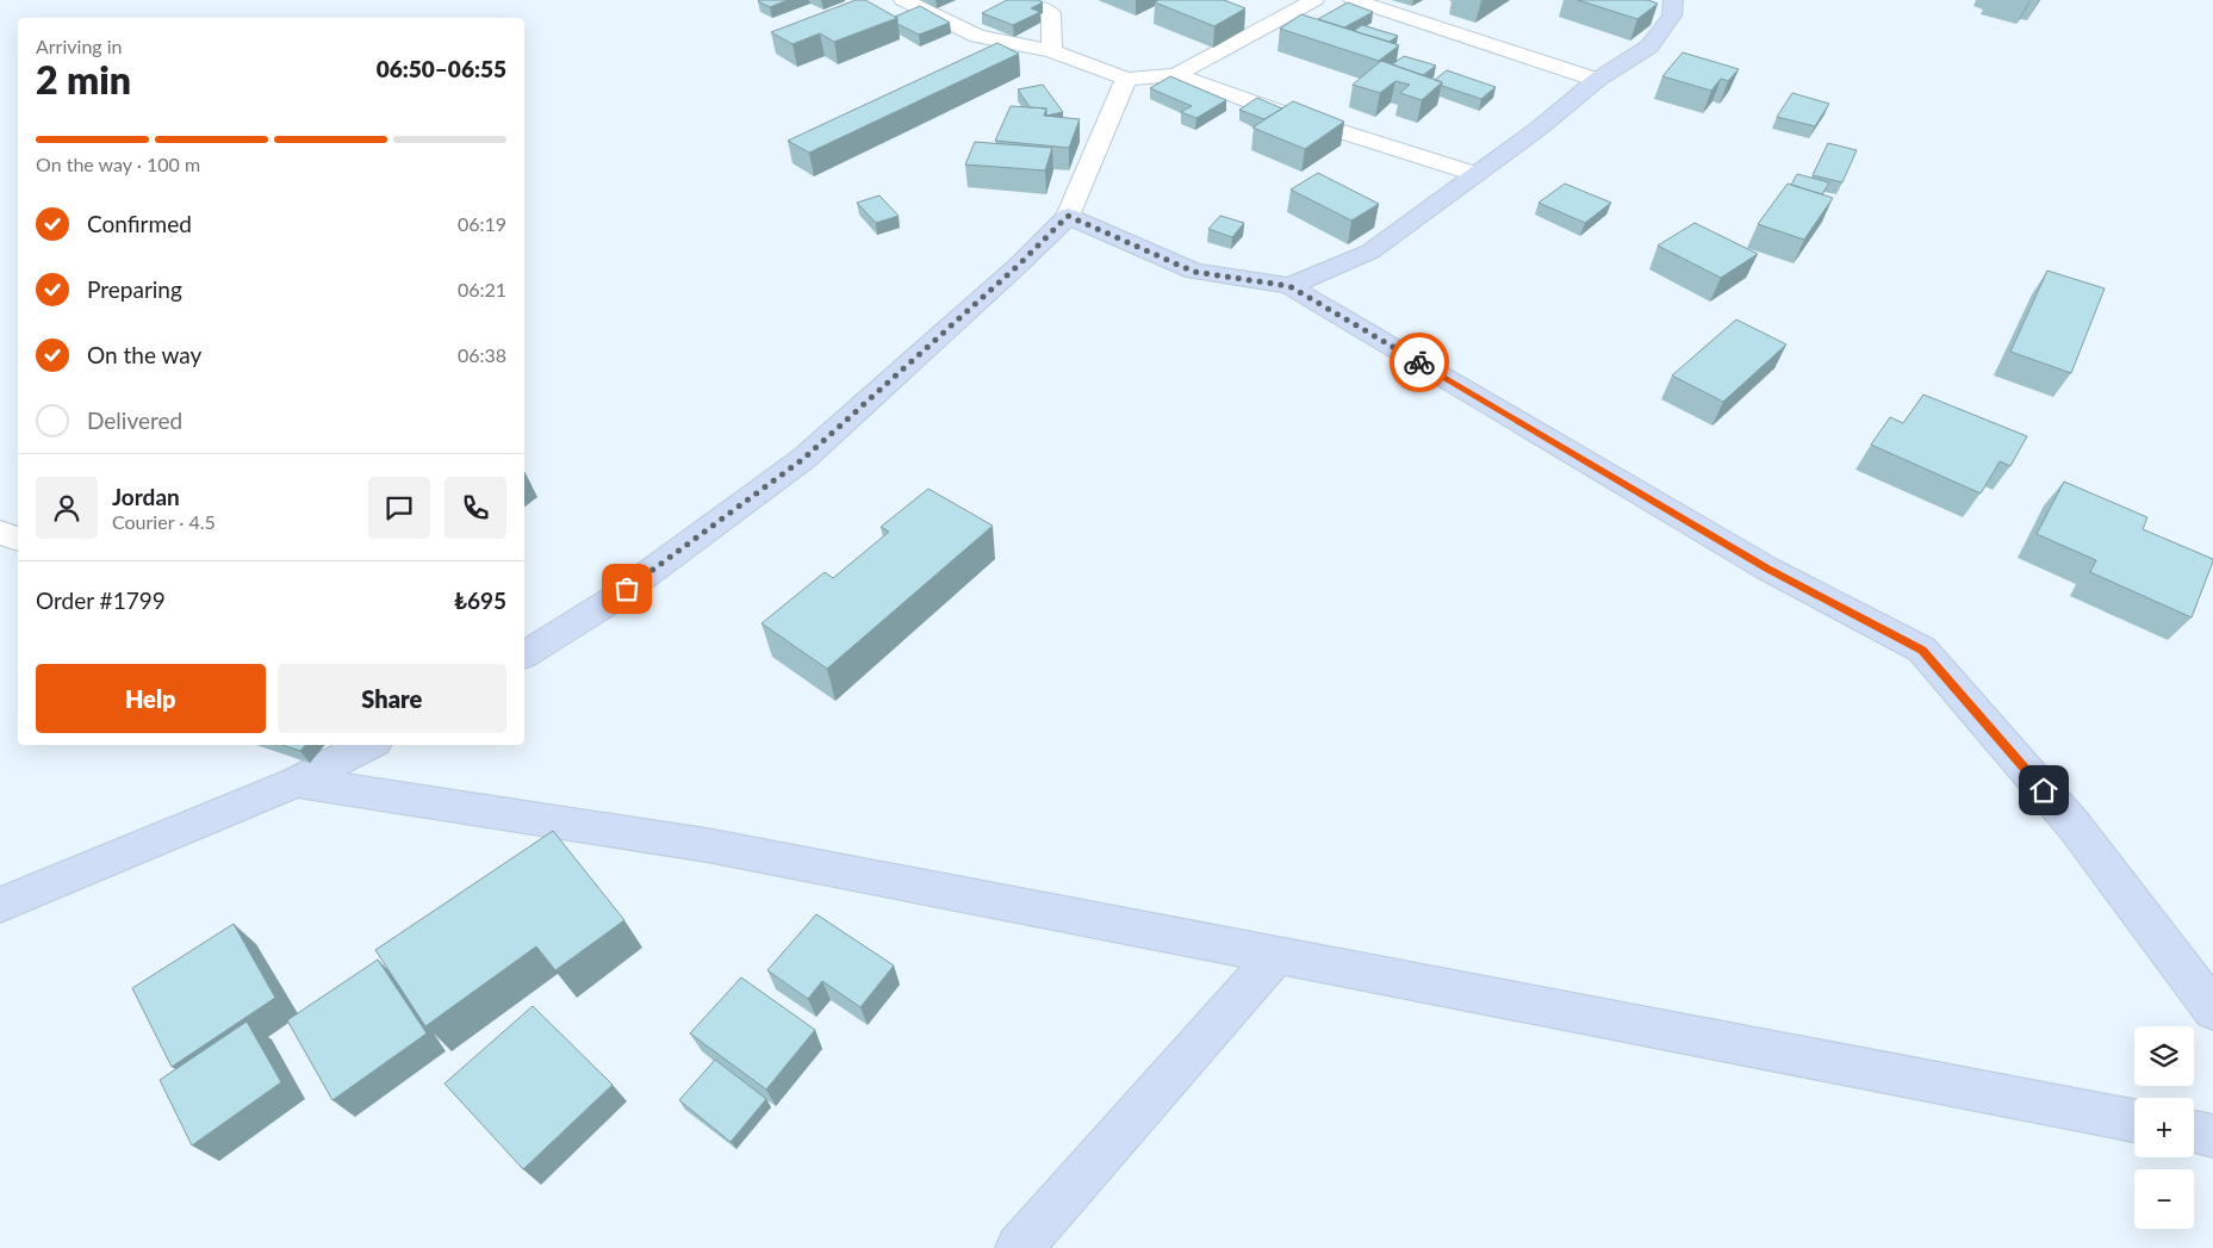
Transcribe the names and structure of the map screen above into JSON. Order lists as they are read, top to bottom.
{
  "page": {
    "heading": ["2 min", "Arriving in", "06:50–06:55"],
    "panel": [
      "Jordan",
      "Courier · 4.5",
      "Order #1799",
      "₺695"
    ],
    "bar": "On the way · 100 m",
    "list": [
      ["Confirmed", "06:19"],
      ["Preparing", "06:21"],
      ["On the way", "06:38"],
      "Delivered"
    ],
    "buttons": ["Help", "Share"],
    "map_buttons": ["+", "−"]
  }
}
